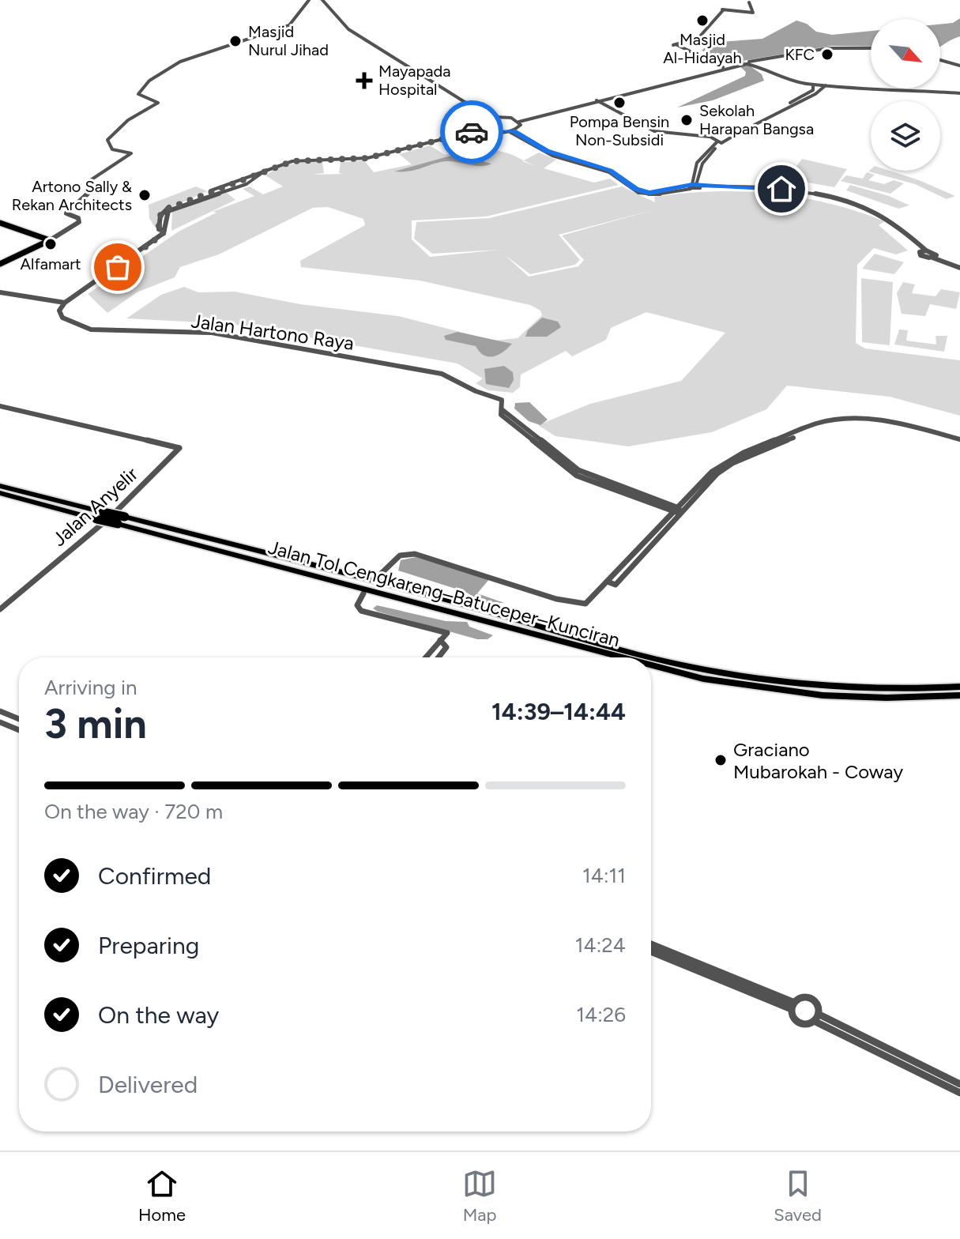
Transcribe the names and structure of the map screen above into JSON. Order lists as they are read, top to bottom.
{
  "streets": {
    "highway": ["Jalan Tol Cengkareng–Batuceper–Kunciran"],
    "street": ["Jalan Hartono Raya", "Jalan Anyelir"]
  },
  "places": {
    "other": [
      "Masjid Al-Hidayah",
      "Masjid Nurul Jihad",
      "KFC",
      "Pompa Bensin Non-Subsidi",
      "Sekolah Harapan Bangsa",
      "Artono Sally & Rekan Architects",
      "Alfamart",
      "Graciano Mubarokah - Coway"
    ],
    "health": ["Mayapada Hospital"]
  },
  "north": "bottom right",
  "page": {
    "heading": ["3 min", "Arriving in", "14:39–14:44"],
    "bar": "On the way · 720 m",
    "list": [
      ["Confirmed", "14:11"],
      ["Preparing", "14:24"],
      ["On the way", "14:26"],
      "Delivered"
    ],
    "tabs": ["Home", "Map", "Saved"]
  }
}
